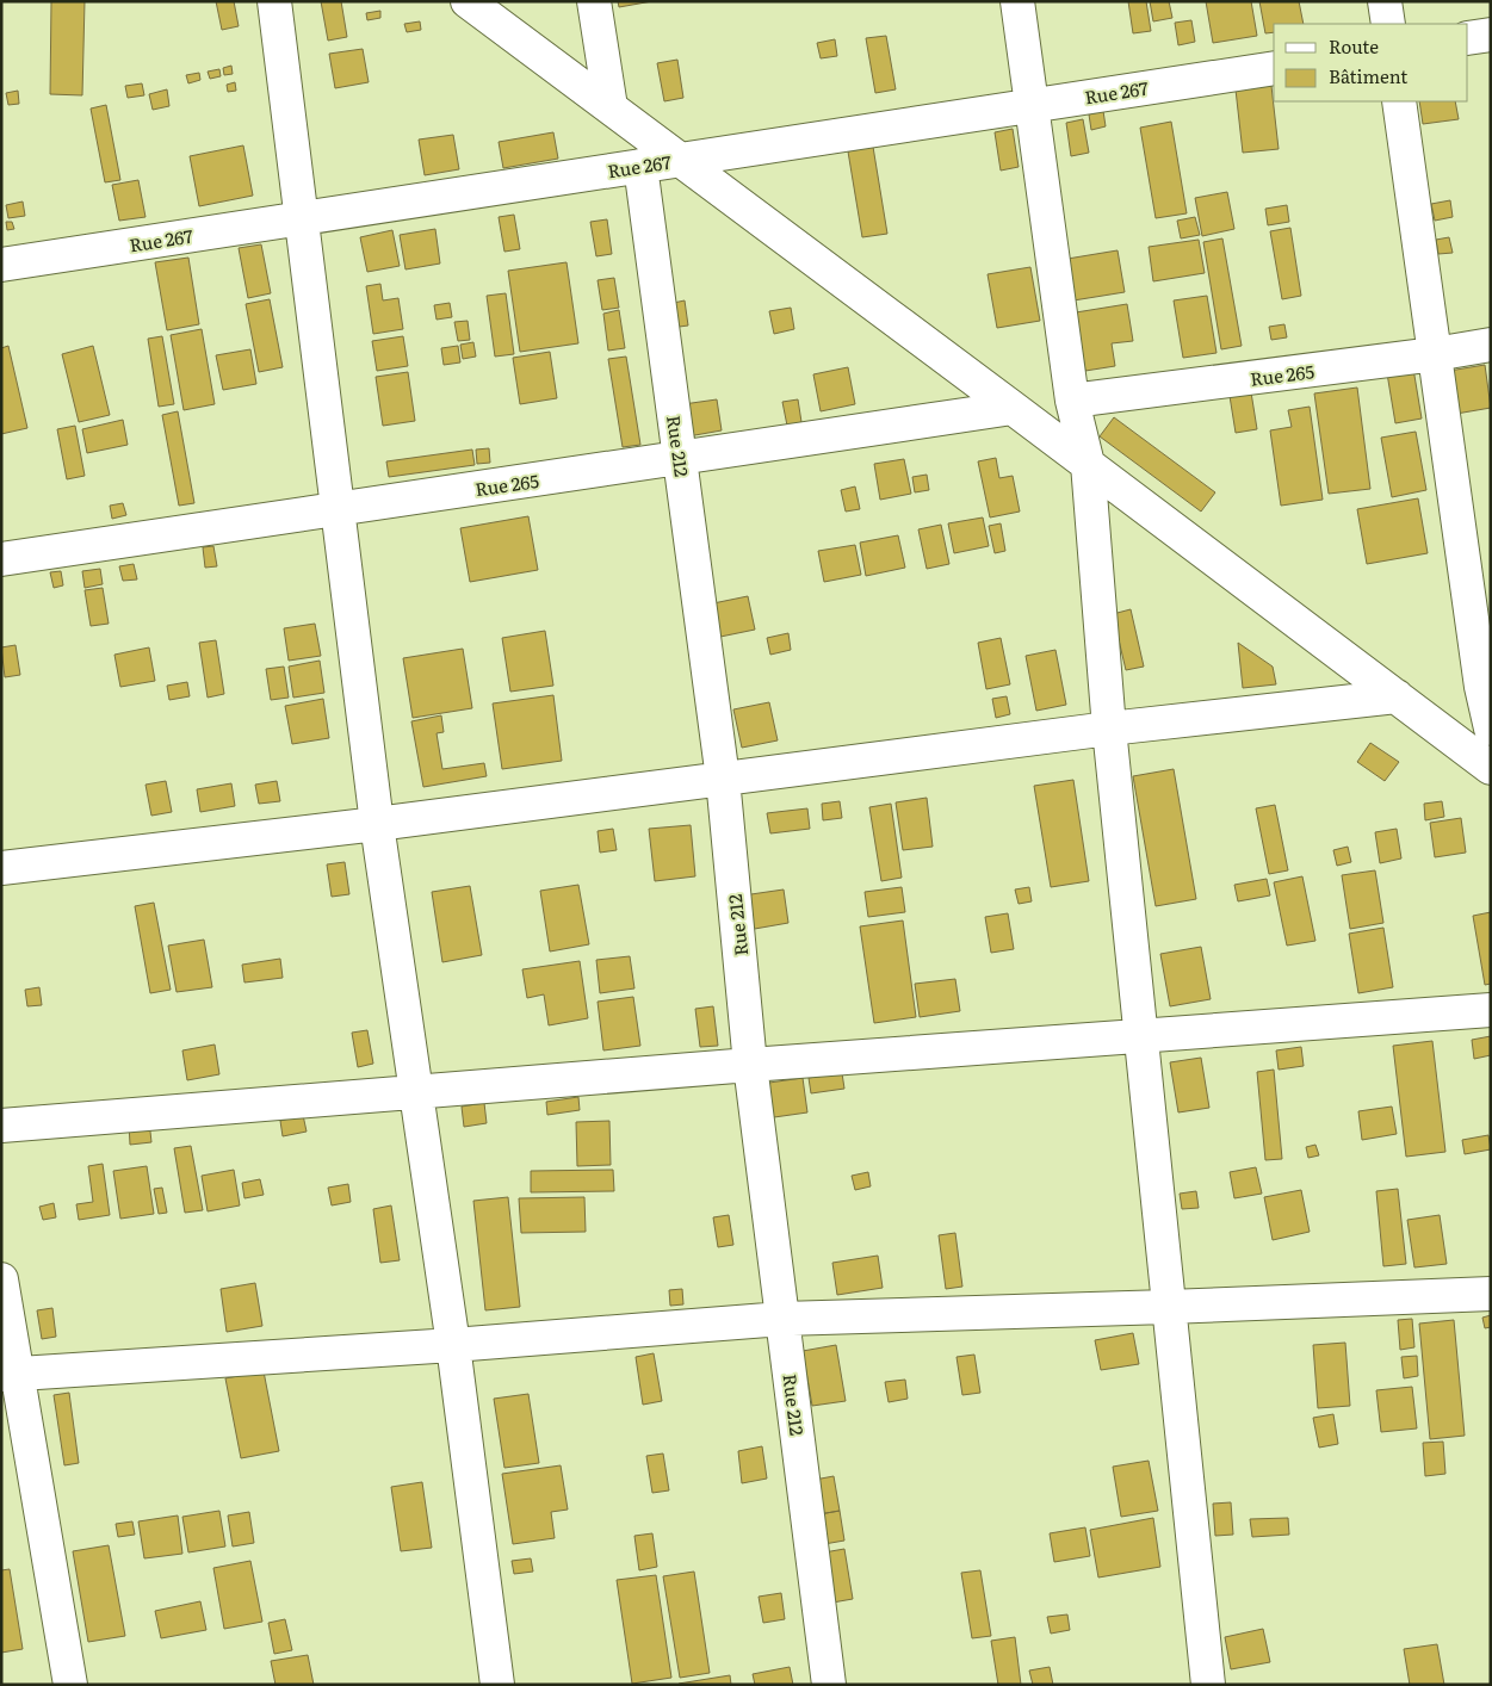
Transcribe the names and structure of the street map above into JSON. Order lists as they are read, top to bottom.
{
  "streets": {
    "street": ["Rue 267", "Rue 265", "Rue 212"]
  },
  "crossings": [
    ["Rue 267", "Rue 212"],
    ["Rue 265", "Rue 212"]
  ],
  "legend": ["Route", "Bâtiment"]
}
